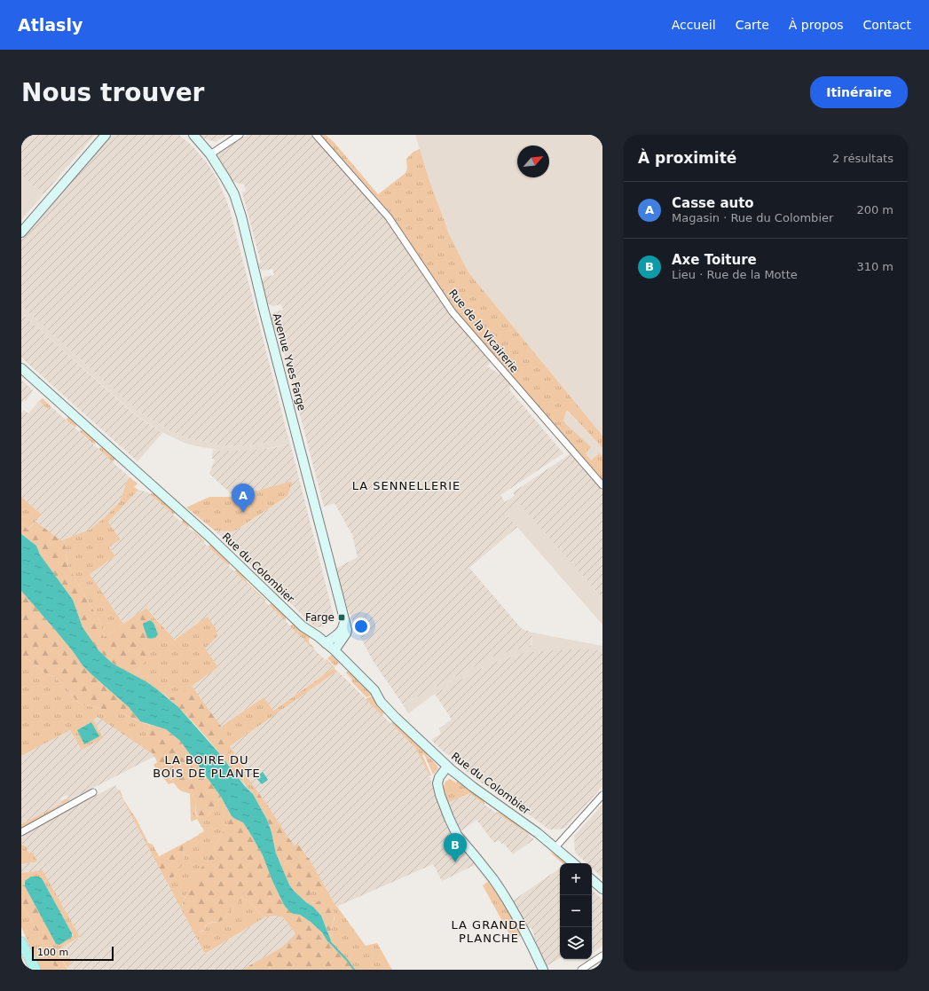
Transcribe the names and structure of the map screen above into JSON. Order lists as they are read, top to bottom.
{
  "streets": {
    "street": ["Rue de la Vicairerie", "Avenue Yves Farge", "Rue du Colombier"]
  },
  "crossings": [
    ["Avenue Yves Farge", "Rue du Colombier"]
  ],
  "districts": ["LA SENNELLERIE", "LA BOIRE DU BOIS DE PLANTE", "LA GRANDE PLANCHE"],
  "places": {
    "transit": ["Farge"]
  },
  "scale_bar": "100 m",
  "north": "top right",
  "page": {
    "header": "Atlasly",
    "nav": [
      "Accueil",
      "Carte",
      "À propos",
      "Contact"
    ],
    "buttons": "Itinéraire",
    "title": "Nous trouver",
    "heading": ["À proximité", "2 résultats"],
    "list": [
      {
        "mark": "A",
        "name": "Casse auto",
        "note": "Magasin · Rue du Colombier",
        "value": "200 m"
      },
      {
        "mark": "B",
        "name": "Axe Toiture",
        "note": "Lieu · Rue de la Motte",
        "value": "310 m"
      }
    ],
    "pins": ["A", "B"],
    "map_buttons": ["+", "−"],
    "scale": "100 m"
  }
}
